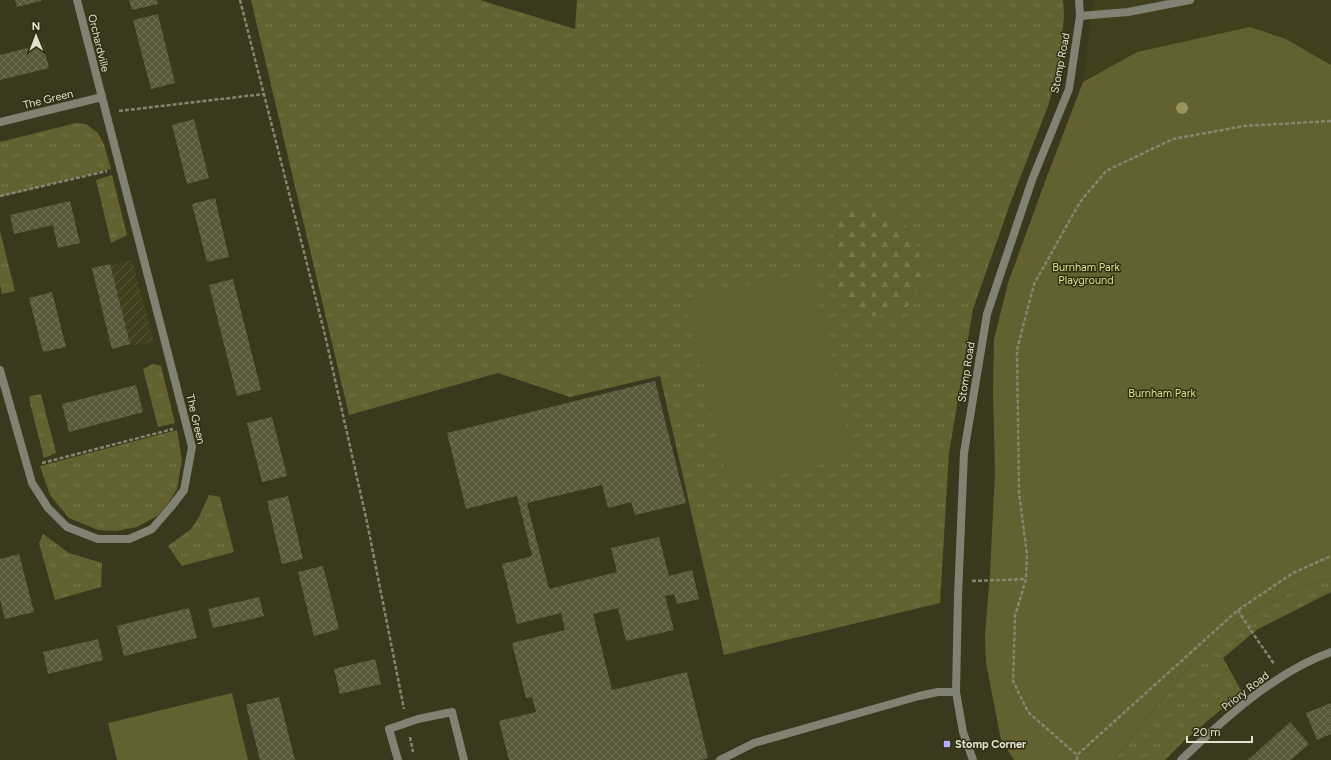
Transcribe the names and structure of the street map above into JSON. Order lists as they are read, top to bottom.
{
  "streets": {
    "street": [
      "Orchardville",
      "Stomp Road",
      "The Green",
      "Priory Road"
    ]
  },
  "crossings": [
    ["Orchardville", "The Green"]
  ],
  "parks": ["Burnham Park Playground", "Burnham Park"],
  "places": {
    "transit": ["Stomp Corner"]
  },
  "scale_bar": "20 m",
  "north": "top"
}
